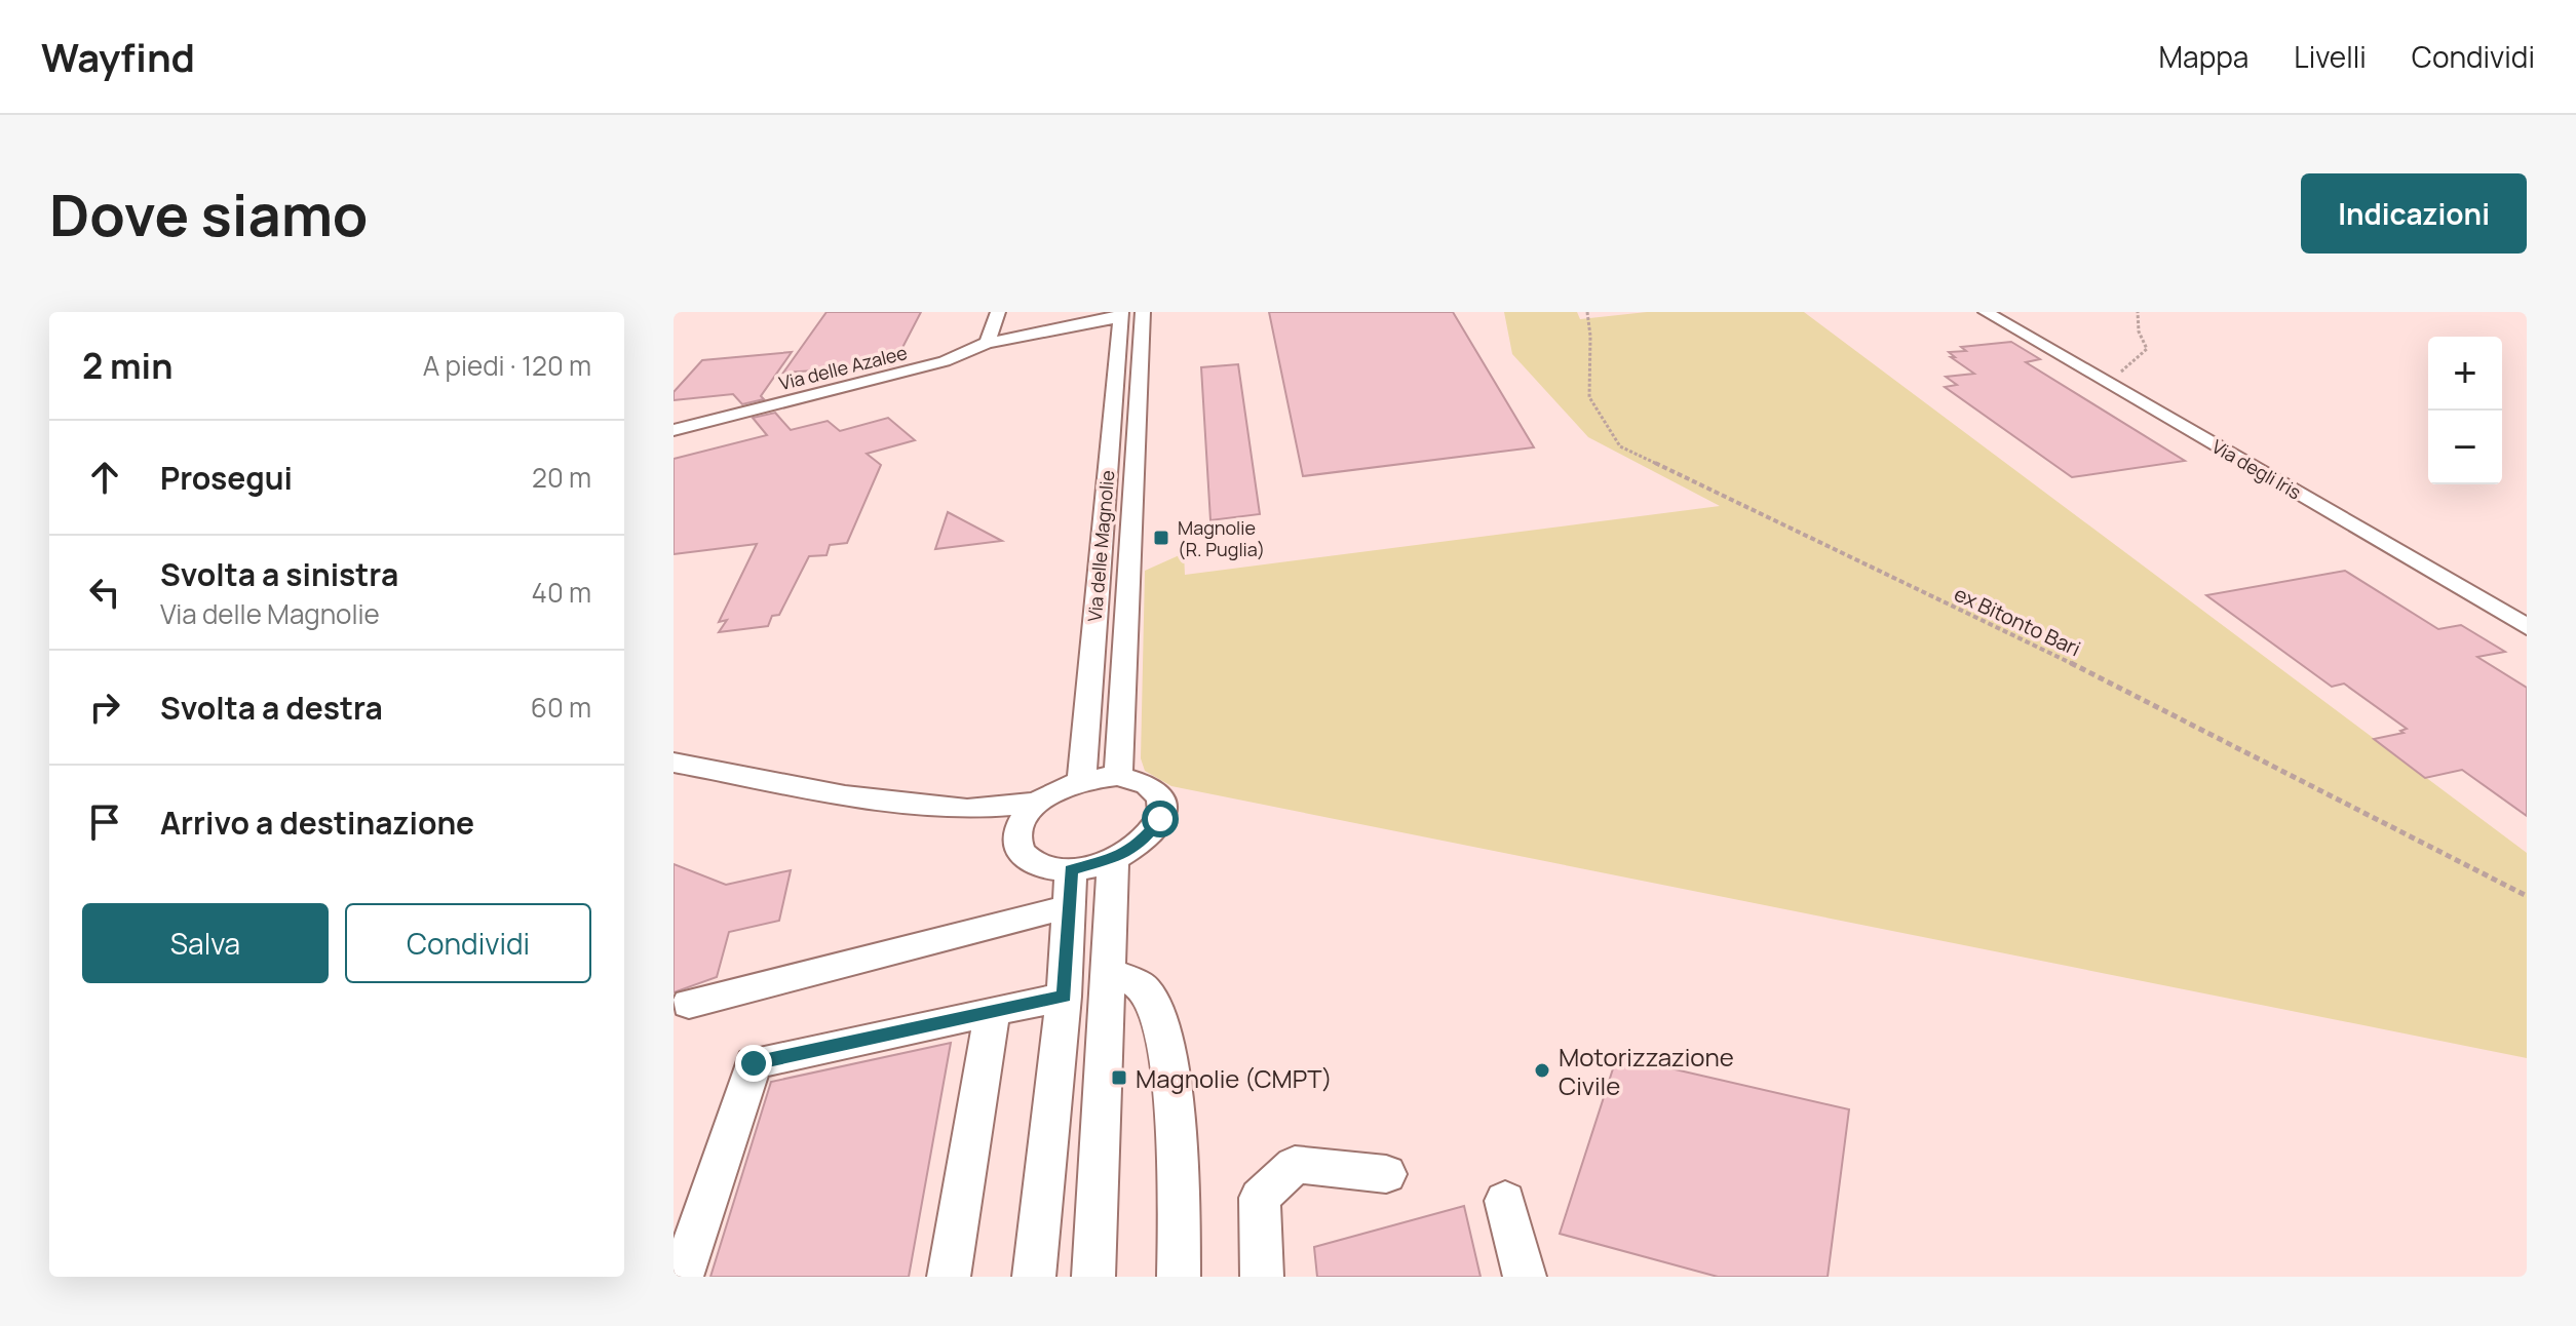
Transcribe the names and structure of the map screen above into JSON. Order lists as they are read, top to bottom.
{
  "streets": {
    "street": ["Via delle Azalee", "Via degli Iris", "Via delle Magnolie"],
    "path": ["ex Bitonto Bari"]
  },
  "crossings": [
    ["Via delle Azalee", "Via delle Magnolie"]
  ],
  "places": {
    "transit": ["Magnolie (R. Puglia)", "Magnolie (CMPT)"],
    "other": ["Motorizzazione Civile"]
  },
  "page": {
    "header": "Wayfind",
    "nav": ["Mappa", "Livelli", "Condividi"],
    "buttons": [
      "Indicazioni",
      ["Salva", "Condividi"]
    ],
    "title": "Dove siamo",
    "heading": ["2 min", "A piedi · 120 m"],
    "map_buttons": ["+", "−"],
    "list": [
      ["Prosegui", "20 m"],
      ["Svolta a sinistra", "Via delle Magnolie", "40 m"],
      ["Svolta a destra", "60 m"],
      "Arrivo a destinazione"
    ]
  }
}
